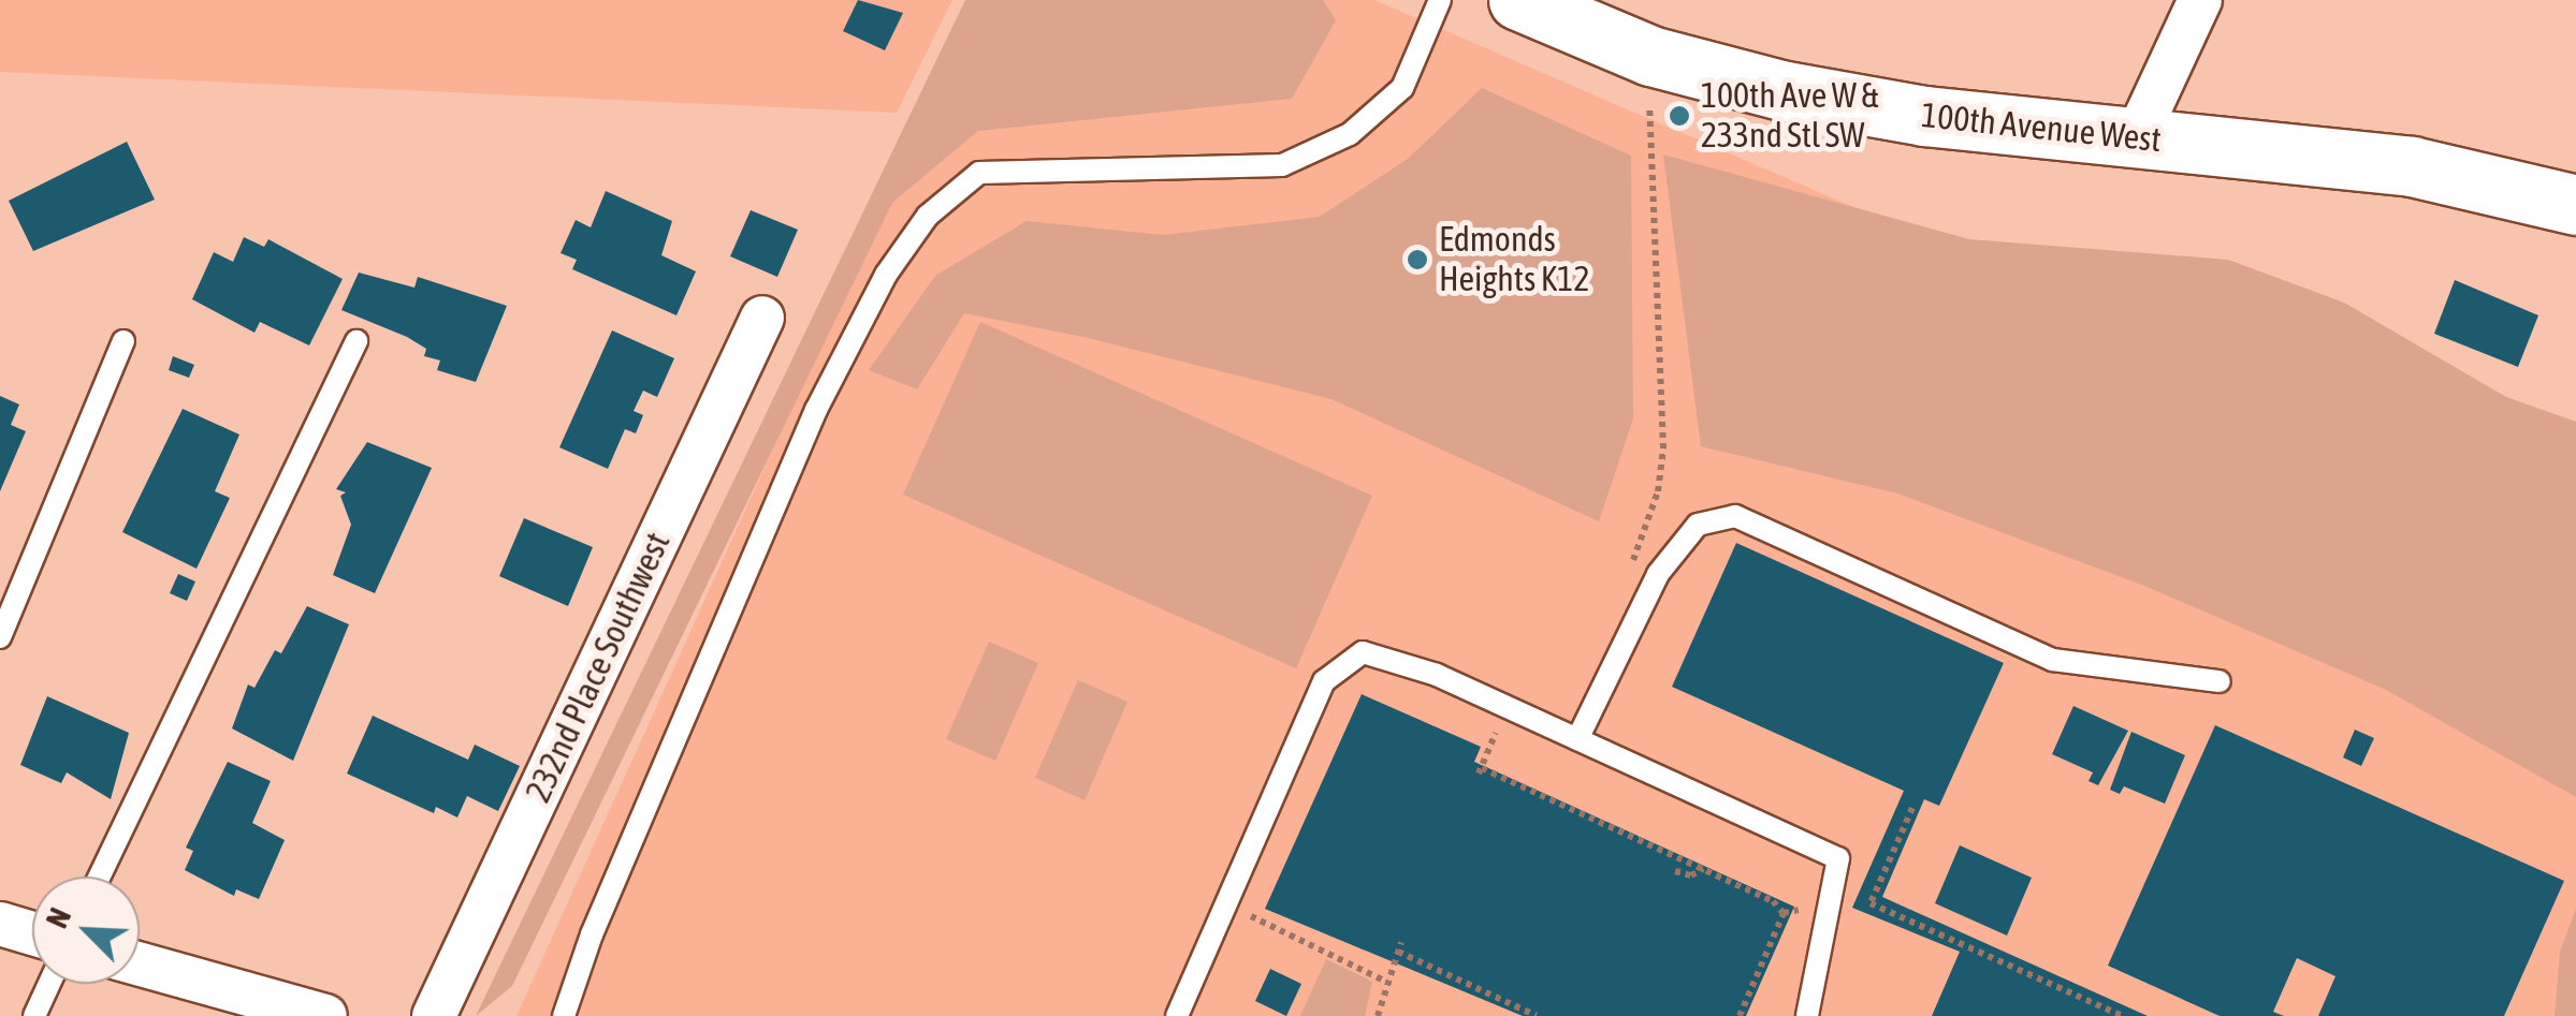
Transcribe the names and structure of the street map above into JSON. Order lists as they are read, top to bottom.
{
  "streets": {
    "main road": ["100th Avenue West"],
    "street": ["232nd Place Southwest"]
  },
  "places": ["100th Ave W & 233nd Stl SW", "Edmonds Heights K12"],
  "north": "top left"
}
